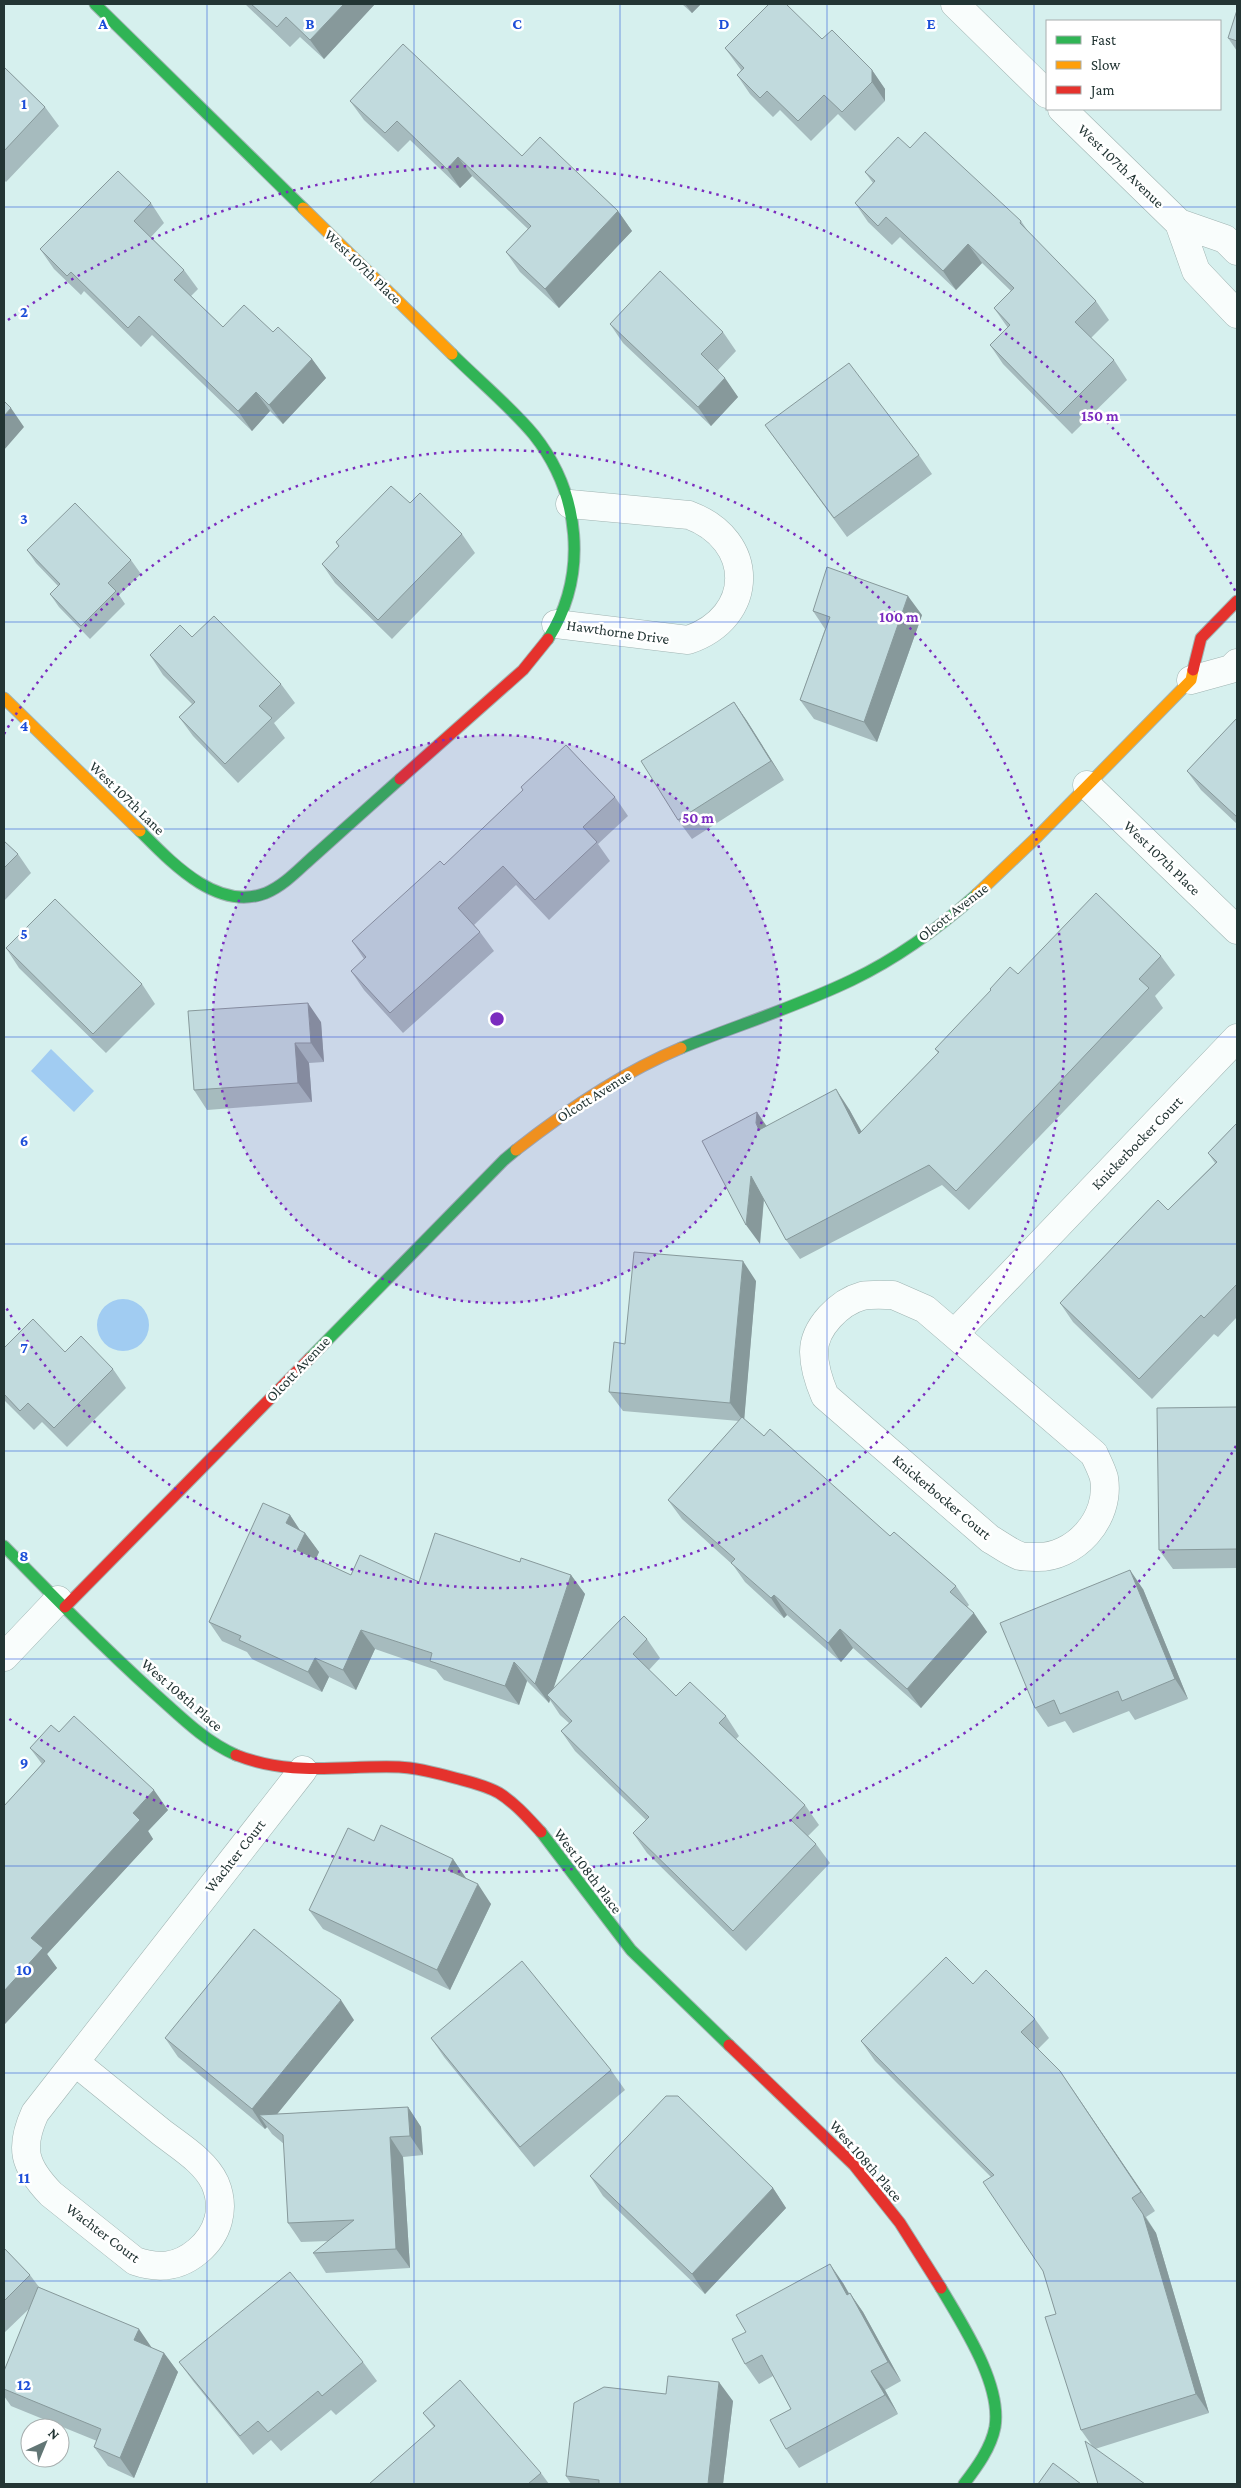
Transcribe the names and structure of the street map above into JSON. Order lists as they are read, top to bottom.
{
  "streets": {
    "street": [
      "West 107th Avenue",
      "West 107th Place",
      "Hawthorne Drive",
      "West 107th Lane",
      "Olcott Avenue",
      "Knickerbocker Court",
      "West 108th Place",
      "Wachter Court"
    ]
  },
  "crossings": [
    ["West 107th Place", "Hawthorne Drive"],
    ["West 107th Place", "Olcott Avenue"],
    ["Hawthorne Drive", "West 107th Lane"],
    ["Olcott Avenue", "West 108th Place"],
    ["West 108th Place", "Wachter Court"]
  ],
  "legend": ["Fast", "Slow", "Jam"],
  "north": "top right",
  "grid": {
    "columns": [
      "A",
      "B",
      "C",
      "D",
      "E"
    ],
    "rows": [
      "1",
      "2",
      "3",
      "4",
      "5",
      "6",
      "7",
      "8",
      "9",
      "10",
      "11",
      "12"
    ]
  },
  "rings": ["150 m", "100 m", "50 m"]
}
